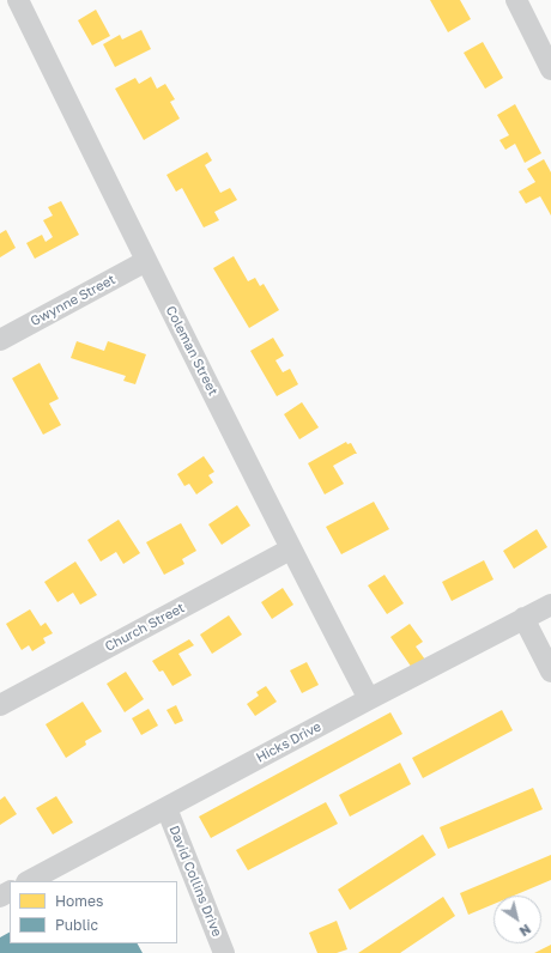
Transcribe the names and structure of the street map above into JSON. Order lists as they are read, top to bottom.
{
  "streets": {
    "street": [
      "Gwynne Street",
      "Coleman Street",
      "Church Street",
      "Hicks Drive",
      "David Collins Drive"
    ]
  },
  "crossings": [
    ["Gwynne Street", "Coleman Street"],
    ["Coleman Street", "Church Street"],
    ["Coleman Street", "Hicks Drive"],
    ["Hicks Drive", "David Collins Drive"]
  ],
  "legend": ["Homes", "Public"],
  "north": "bottom right"
}
